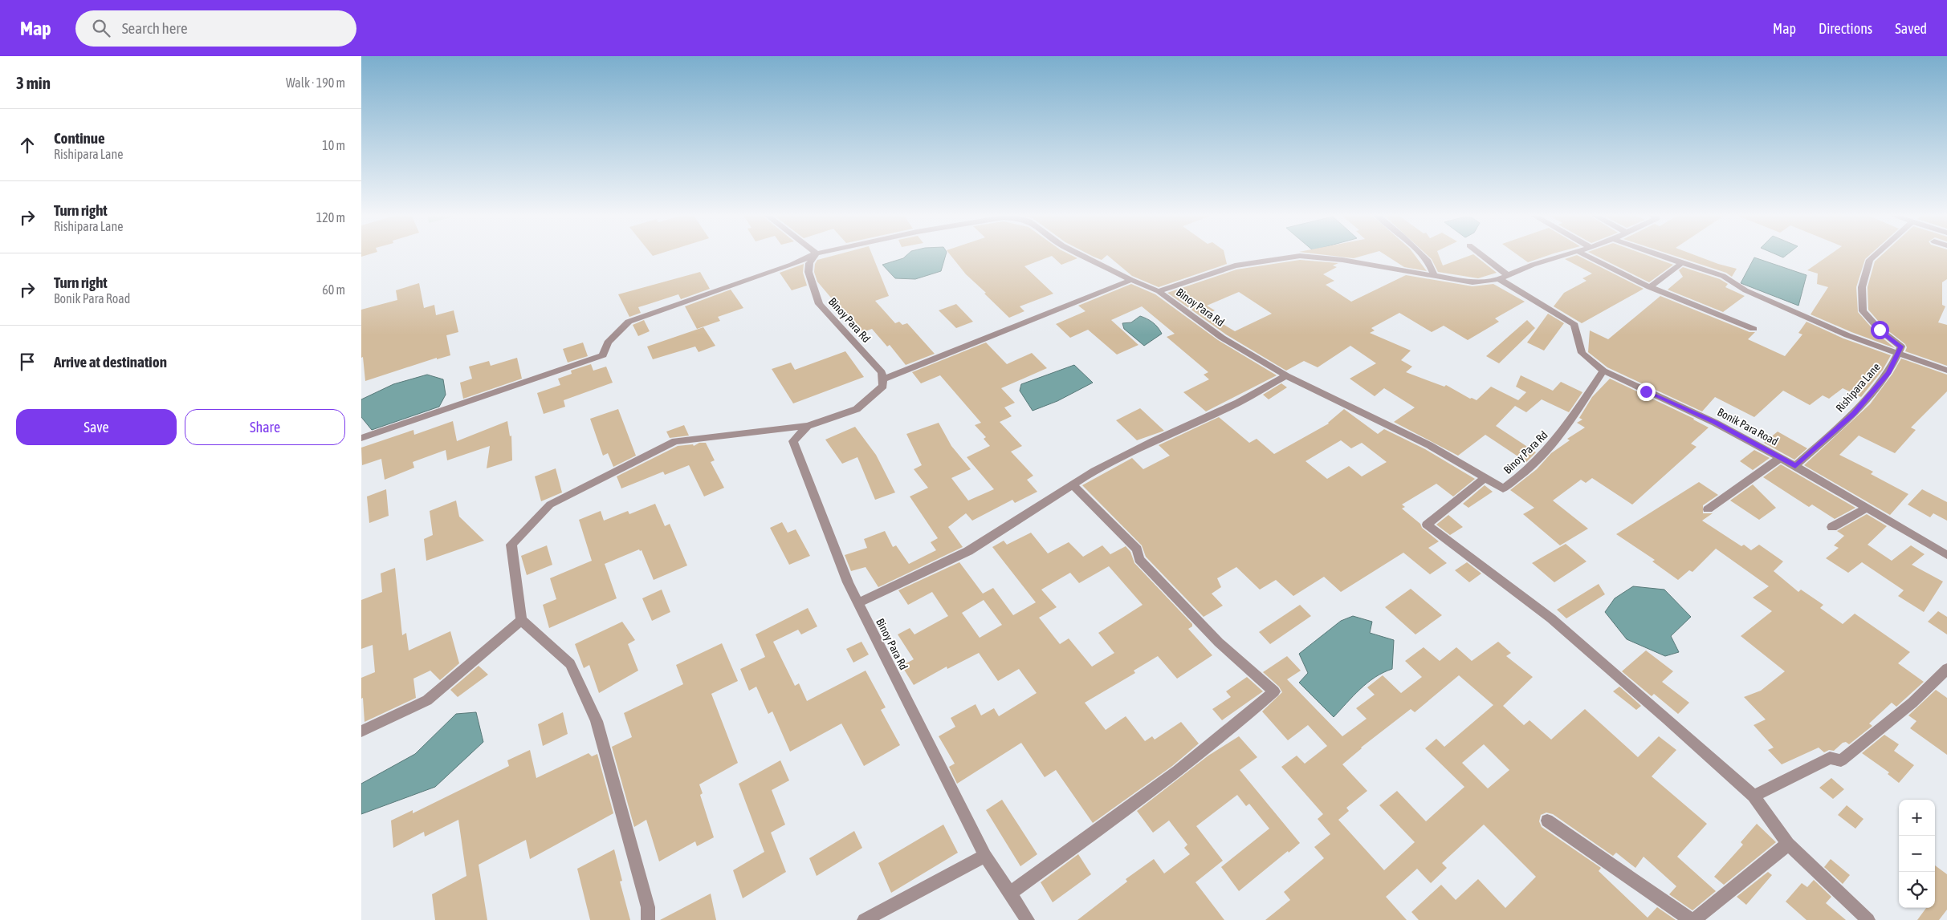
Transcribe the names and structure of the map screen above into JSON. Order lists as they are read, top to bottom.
{
  "streets": {
    "street": ["Binoy Para Rd", "Rishipara Lane", "Bonik Para Road"]
  },
  "crossings": [
    ["Binoy Para Rd", "Bonik Para Road"],
    ["Rishipara Lane", "Bonik Para Road"]
  ],
  "page": {
    "header": "Map",
    "search": "Search here",
    "nav": ["Map", "Directions", "Saved"],
    "heading": ["3 min", "Walk · 190 m"],
    "list": [
      ["Continue", "Rishipara Lane", "10 m"],
      ["Turn right", "Rishipara Lane", "120 m"],
      ["Turn right", "Bonik Para Road", "60 m"],
      "Arrive at destination"
    ],
    "buttons": ["Save", "Share"],
    "map_buttons": ["+", "−"]
  }
}
